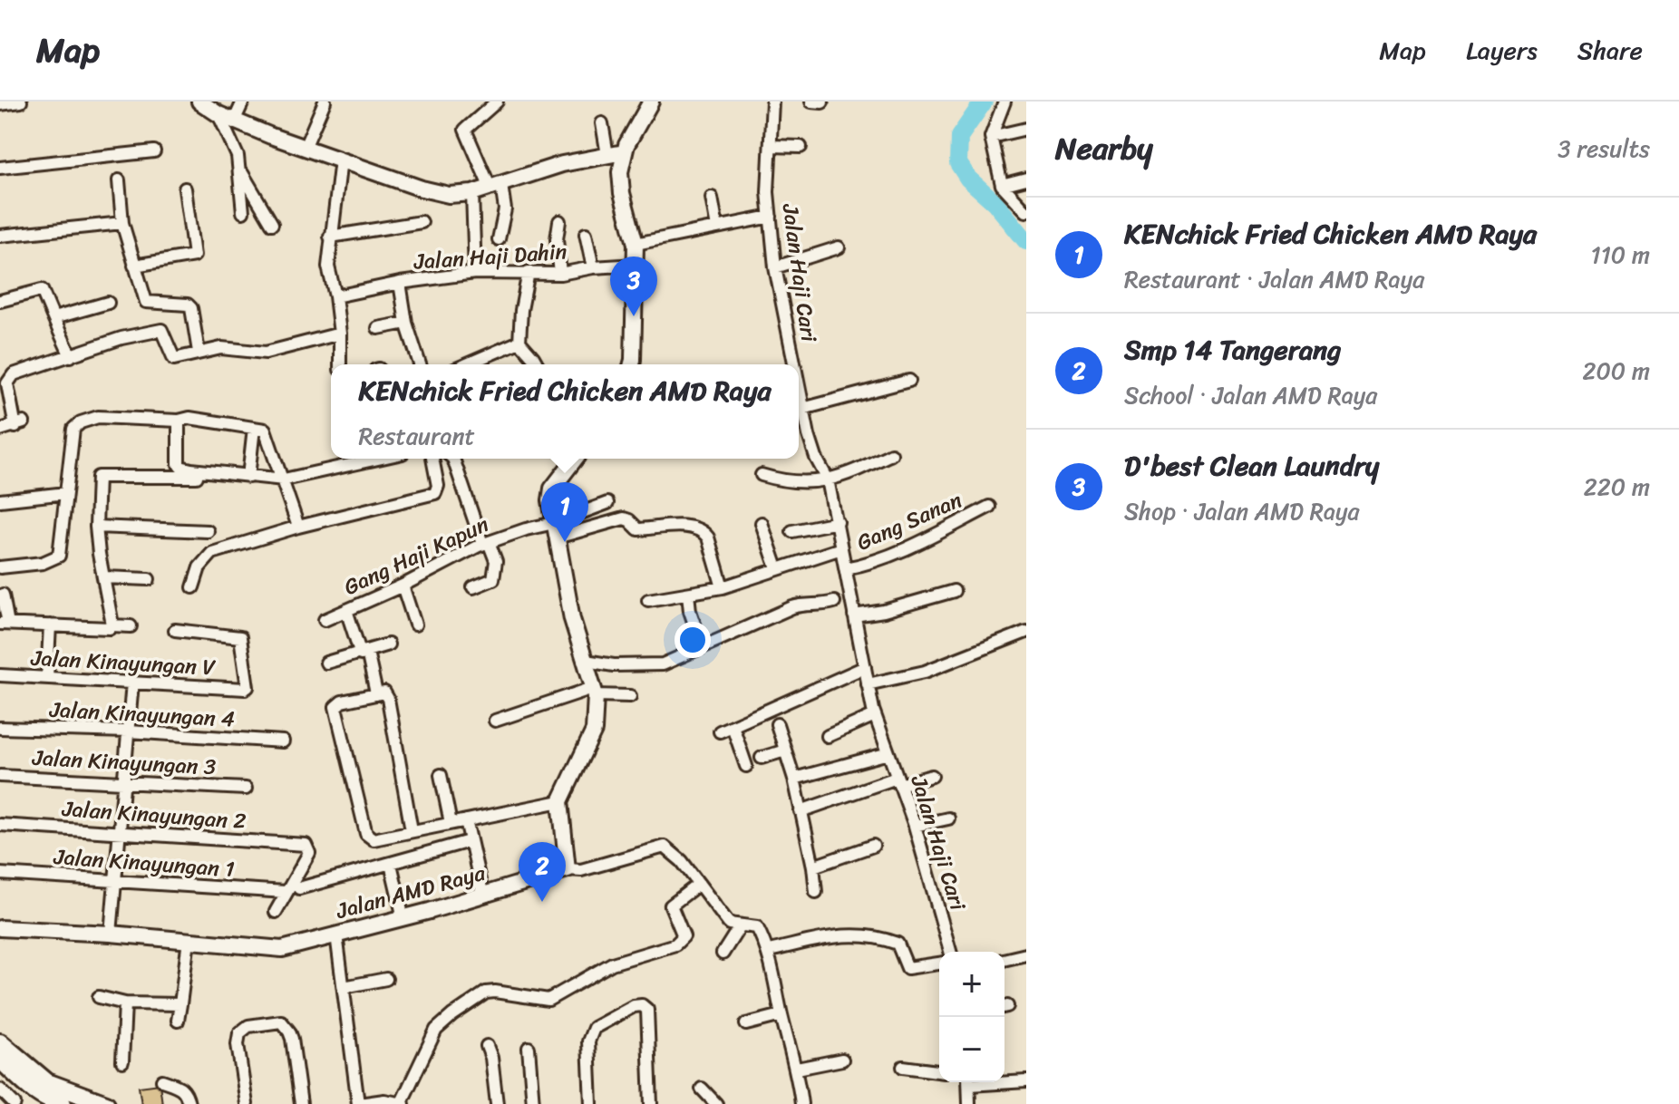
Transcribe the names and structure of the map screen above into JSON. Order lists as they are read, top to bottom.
{
  "streets": {
    "street": [
      "Jalan Haji Dahin",
      "Jalan Haji Cari",
      "Gang Sanan",
      "Gang Haji Kapun",
      "Jalan Kinayungan V",
      "Jalan Kinayungan 4",
      "Jalan Kinayungan 3",
      "Jalan Kinayungan 2",
      "Jalan Kinayungan 1",
      "Jalan AMD Raya"
    ]
  },
  "crossings": [
    ["Jalan Haji Cari", "Gang Sanan"],
    ["Jalan Kinayungan 2", "Jalan Kinayungan 1"]
  ],
  "page": {
    "header": "Map",
    "nav": ["Map", "Layers", "Share"],
    "heading": ["Nearby", "3 results"],
    "list": [
      {
        "mark": "1",
        "name": "KENchick Fried Chicken AMD Raya",
        "note": "Restaurant · Jalan AMD Raya",
        "value": "110 m"
      },
      {
        "mark": "2",
        "name": "Smp 14 Tangerang",
        "note": "School · Jalan AMD Raya",
        "value": "200 m"
      },
      {
        "mark": "3",
        "name": "D'best Clean Laundry",
        "note": "Shop · Jalan AMD Raya",
        "value": "220 m"
      }
    ],
    "pins": ["3", "1", "2"],
    "popup": ["KENchick Fried Chicken AMD Raya", "Restaurant"],
    "map_buttons": ["+", "−"]
  }
}
